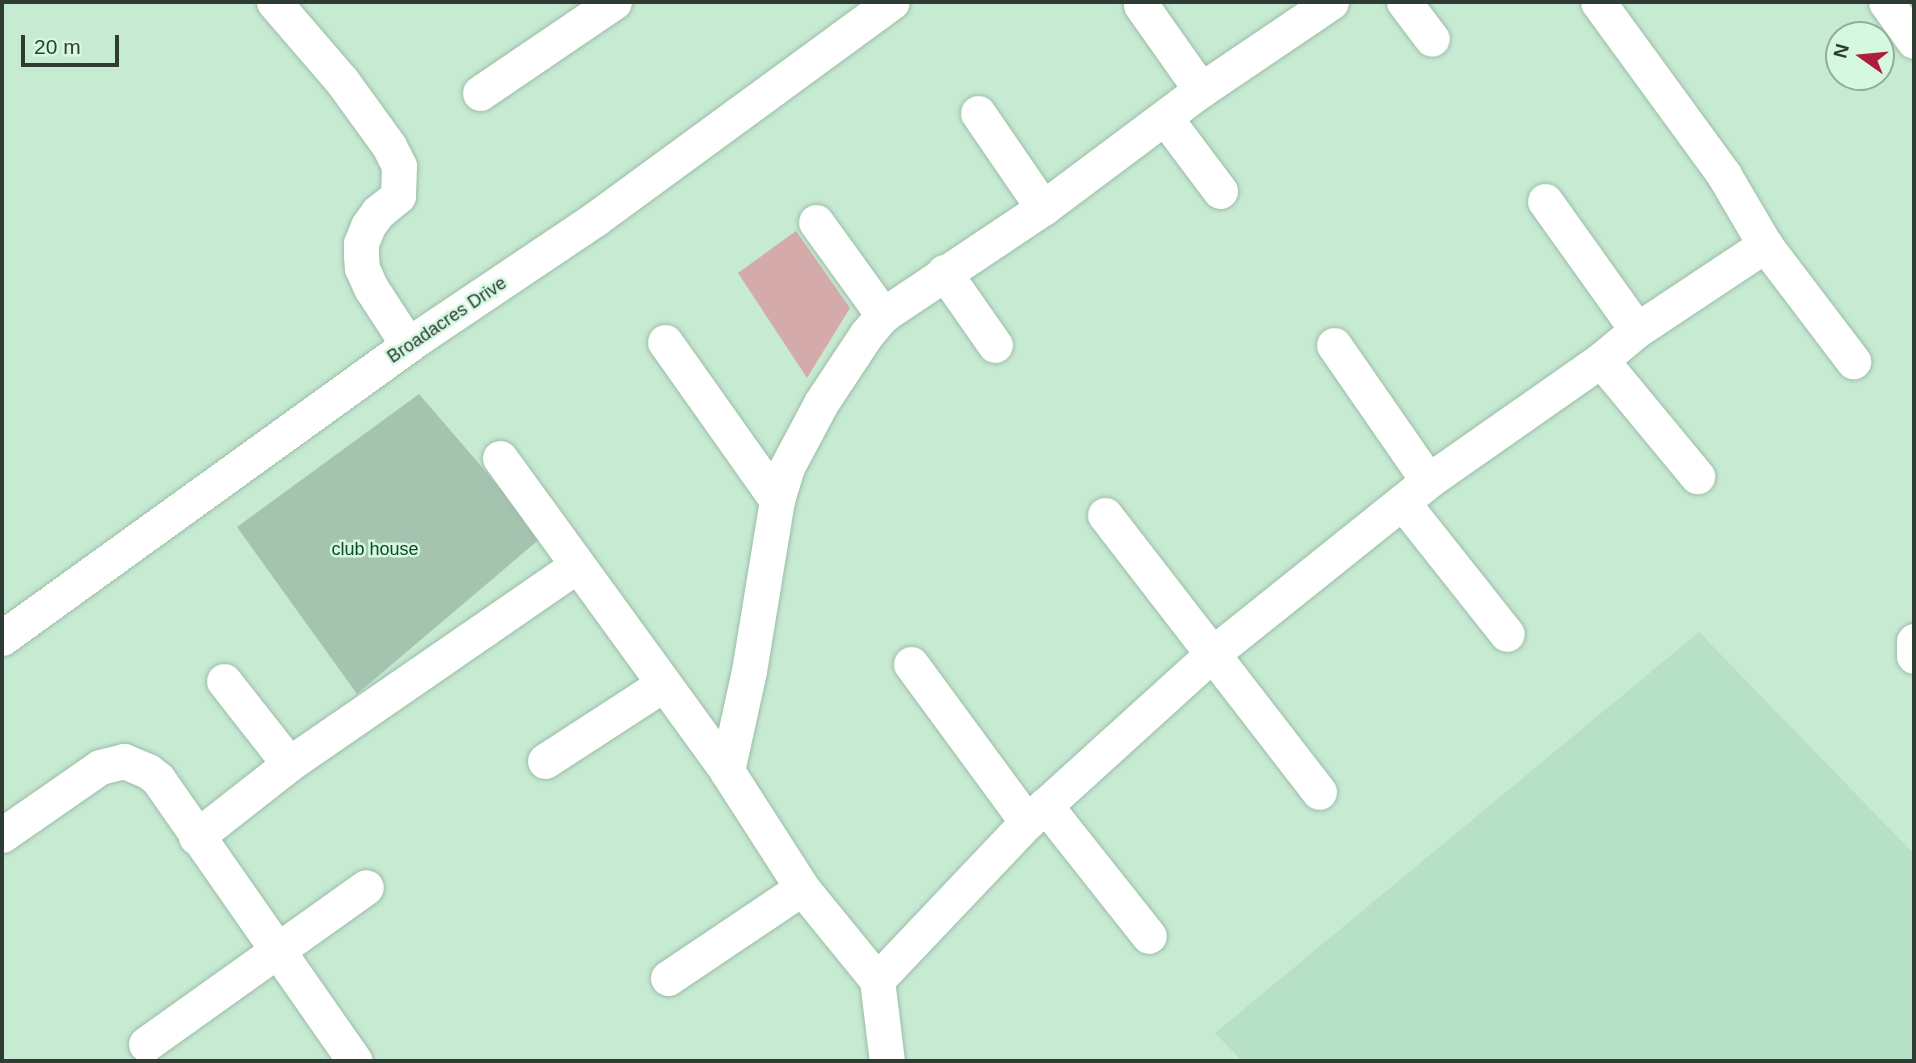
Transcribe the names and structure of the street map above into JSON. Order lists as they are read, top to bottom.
{
  "streets": {
    "street": ["Broadacres Drive"]
  },
  "parks": ["club house"],
  "scale_bar": "20 m",
  "north": "left"
}
